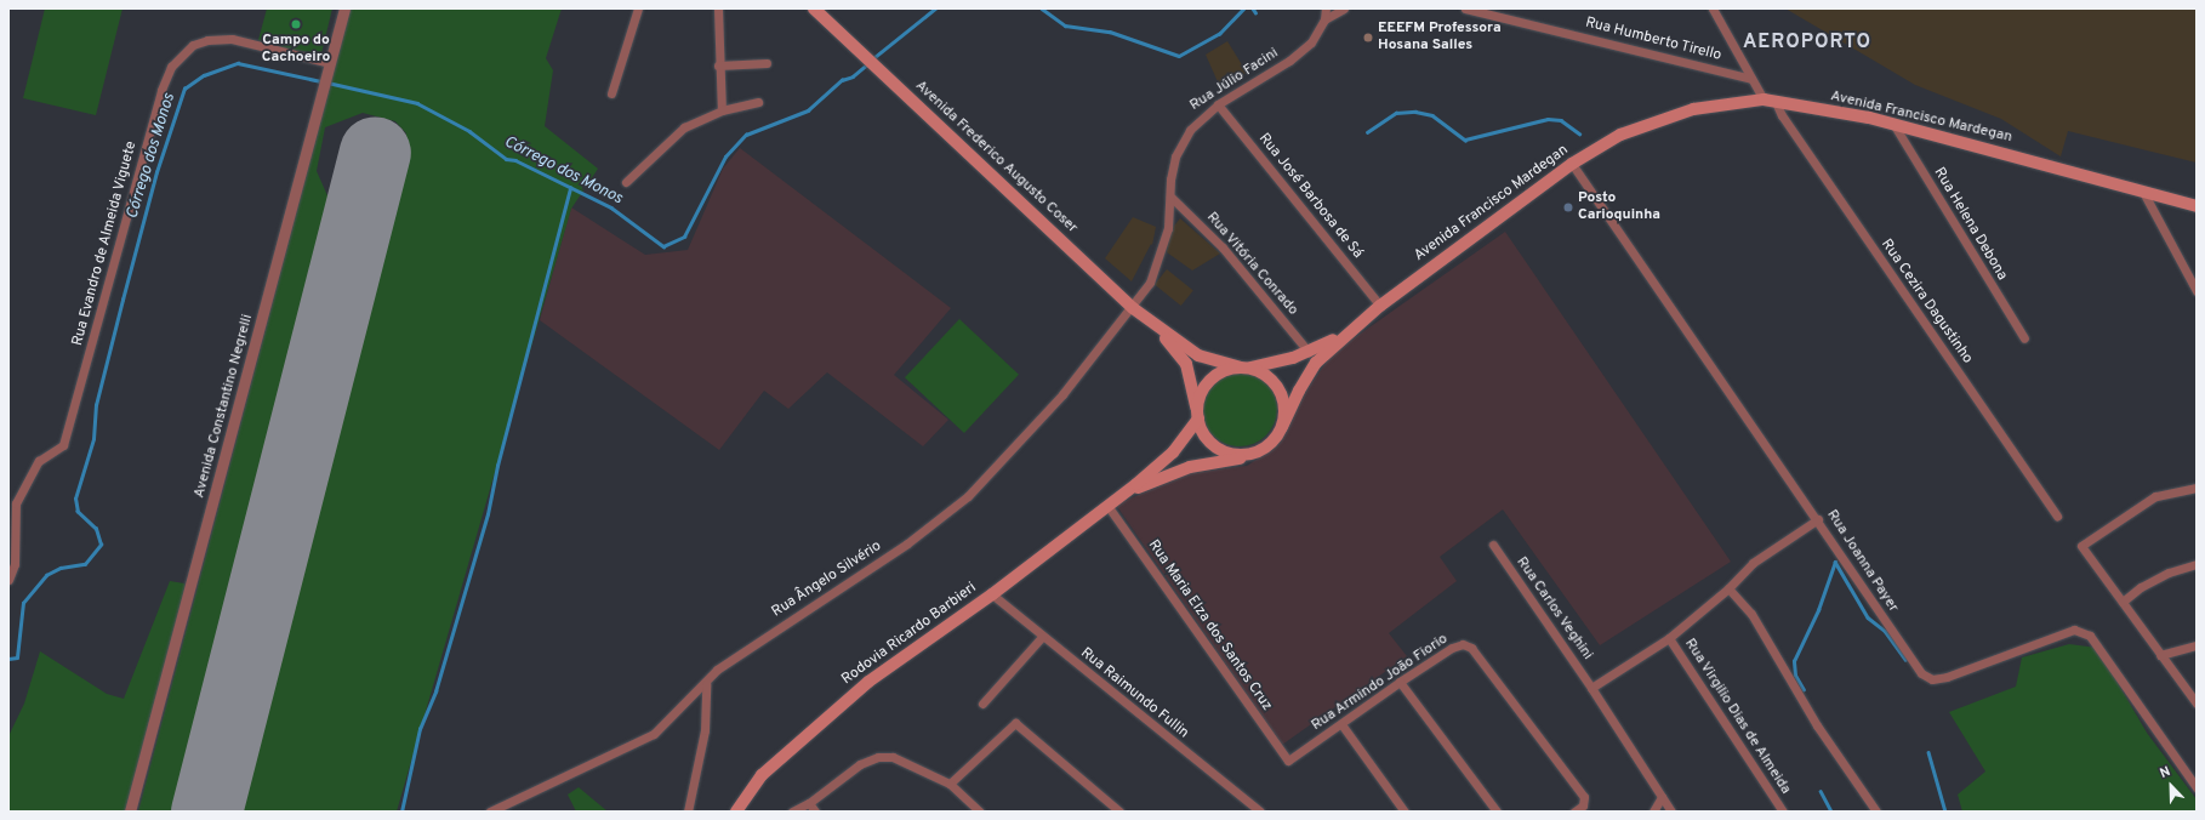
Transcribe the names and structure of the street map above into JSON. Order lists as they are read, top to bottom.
{
  "streets": {
    "main road": ["Avenida Francisco Mardegan", "Avenida Frederico Augusto Coser", "Rodovia Ricardo Barbieri"],
    "street": [
      "Rua Humberto Tirello",
      "Rua Júlio Facini",
      "Rua José Barbosa de Sá",
      "Rua Helena Debona",
      "Rua Evandro de Almeida Viguete",
      "Rua Vitória Conrado",
      "Rua Cezira Dagustinho",
      "Avenida Constantino Negrelli",
      "Rua Joanna Payer",
      "Rua Ângelo Silvério",
      "Rua Carlos Veghini",
      "Rua Maria Elza dos Santos Cruz",
      "Rua Armindo João Fiorio",
      "Rua Raimundo Fullin",
      "Rua Virgilio Dias de Almeida"
    ]
  },
  "crossings": [
    ["Rua Júlio Facini", "Avenida Frederico Augusto Coser"],
    ["Rua Júlio Facini", "Rua José Barbosa de Sá"],
    ["Rua Júlio Facini", "Rua Vitória Conrado"],
    ["Rua Júlio Facini", "Rua Ângelo Silvério"],
    ["Avenida Francisco Mardegan", "Avenida Frederico Augusto Coser"],
    ["Avenida Francisco Mardegan", "Rua José Barbosa de Sá"],
    ["Avenida Francisco Mardegan", "Rua Helena Debona"],
    ["Avenida Francisco Mardegan", "Rua Vitória Conrado"],
    ["Avenida Francisco Mardegan", "Rua Cezira Dagustinho"],
    ["Avenida Francisco Mardegan", "Rua Joanna Payer"],
    ["Avenida Frederico Augusto Coser", "Rua Ângelo Silvério"],
    ["Rua Evandro de Almeida Viguete", "Avenida Constantino Negrelli"],
    ["Rua Maria Elza dos Santos Cruz", "Rodovia Ricardo Barbieri"],
    ["Rua Maria Elza dos Santos Cruz", "Rua Armindo João Fiorio"],
    ["Rodovia Ricardo Barbieri", "Rua Raimundo Fullin"]
  ],
  "districts": ["AEROPORTO"],
  "water": ["Córrego dos Monos"],
  "places": ["Campo do Cachoeiro", "EEEFM Professora Hosana Salles", "Posto Carioquinha"],
  "north": "top left"
}
